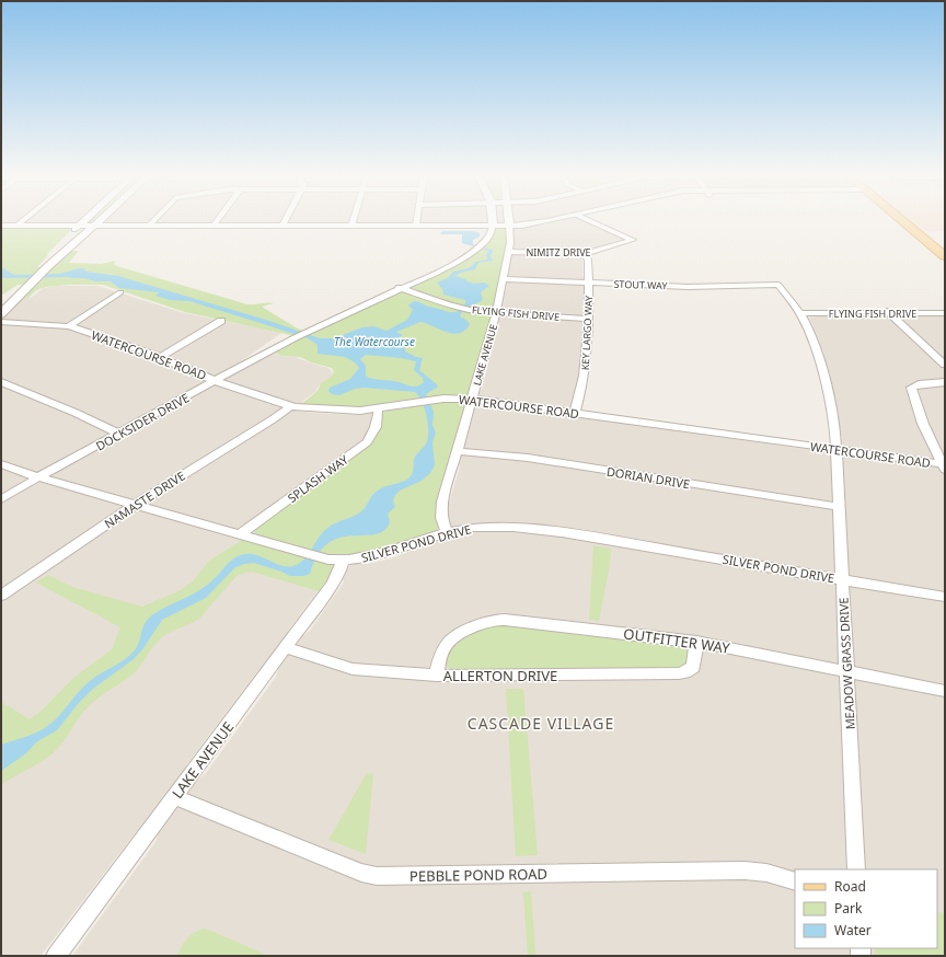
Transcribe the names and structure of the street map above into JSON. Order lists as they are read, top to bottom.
{
  "streets": {
    "street": [
      "NIMITZ DRIVE",
      "STOUT WAY",
      "FLYING FISH DRIVE",
      "KEY LARGO WAY",
      "WATERCOURSE ROAD",
      "LAKE AVENUE",
      "DOCKSIDER DRIVE",
      "DORIAN DRIVE",
      "SPLASH WAY",
      "NAMASTE DRIVE",
      "SILVER POND DRIVE",
      "OUTFITTER WAY",
      "MEADOW GRASS DRIVE",
      "ALLERTON DRIVE",
      "PEBBLE POND ROAD"
    ]
  },
  "crossings": [
    ["NIMITZ DRIVE", "KEY LARGO WAY"],
    ["NIMITZ DRIVE", "LAKE AVENUE"],
    ["STOUT WAY", "KEY LARGO WAY"],
    ["STOUT WAY", "LAKE AVENUE"],
    ["STOUT WAY", "MEADOW GRASS DRIVE"],
    ["FLYING FISH DRIVE", "KEY LARGO WAY"],
    ["FLYING FISH DRIVE", "LAKE AVENUE"],
    ["FLYING FISH DRIVE", "DOCKSIDER DRIVE"],
    ["FLYING FISH DRIVE", "MEADOW GRASS DRIVE"],
    ["KEY LARGO WAY", "WATERCOURSE ROAD"],
    ["WATERCOURSE ROAD", "LAKE AVENUE"],
    ["WATERCOURSE ROAD", "DOCKSIDER DRIVE"],
    ["WATERCOURSE ROAD", "SPLASH WAY"],
    ["WATERCOURSE ROAD", "NAMASTE DRIVE"],
    ["WATERCOURSE ROAD", "MEADOW GRASS DRIVE"],
    ["LAKE AVENUE", "DORIAN DRIVE"],
    ["LAKE AVENUE", "SILVER POND DRIVE"],
    ["LAKE AVENUE", "ALLERTON DRIVE"],
    ["LAKE AVENUE", "PEBBLE POND ROAD"],
    ["DOCKSIDER DRIVE", "SILVER POND DRIVE"],
    ["DORIAN DRIVE", "MEADOW GRASS DRIVE"],
    ["SPLASH WAY", "SILVER POND DRIVE"],
    ["NAMASTE DRIVE", "SILVER POND DRIVE"],
    ["SILVER POND DRIVE", "MEADOW GRASS DRIVE"],
    ["OUTFITTER WAY", "MEADOW GRASS DRIVE"],
    ["OUTFITTER WAY", "ALLERTON DRIVE"]
  ],
  "districts": ["CASCADE VILLAGE"],
  "water": ["The Watercourse"],
  "legend": ["Road", "Park", "Water"]
}
